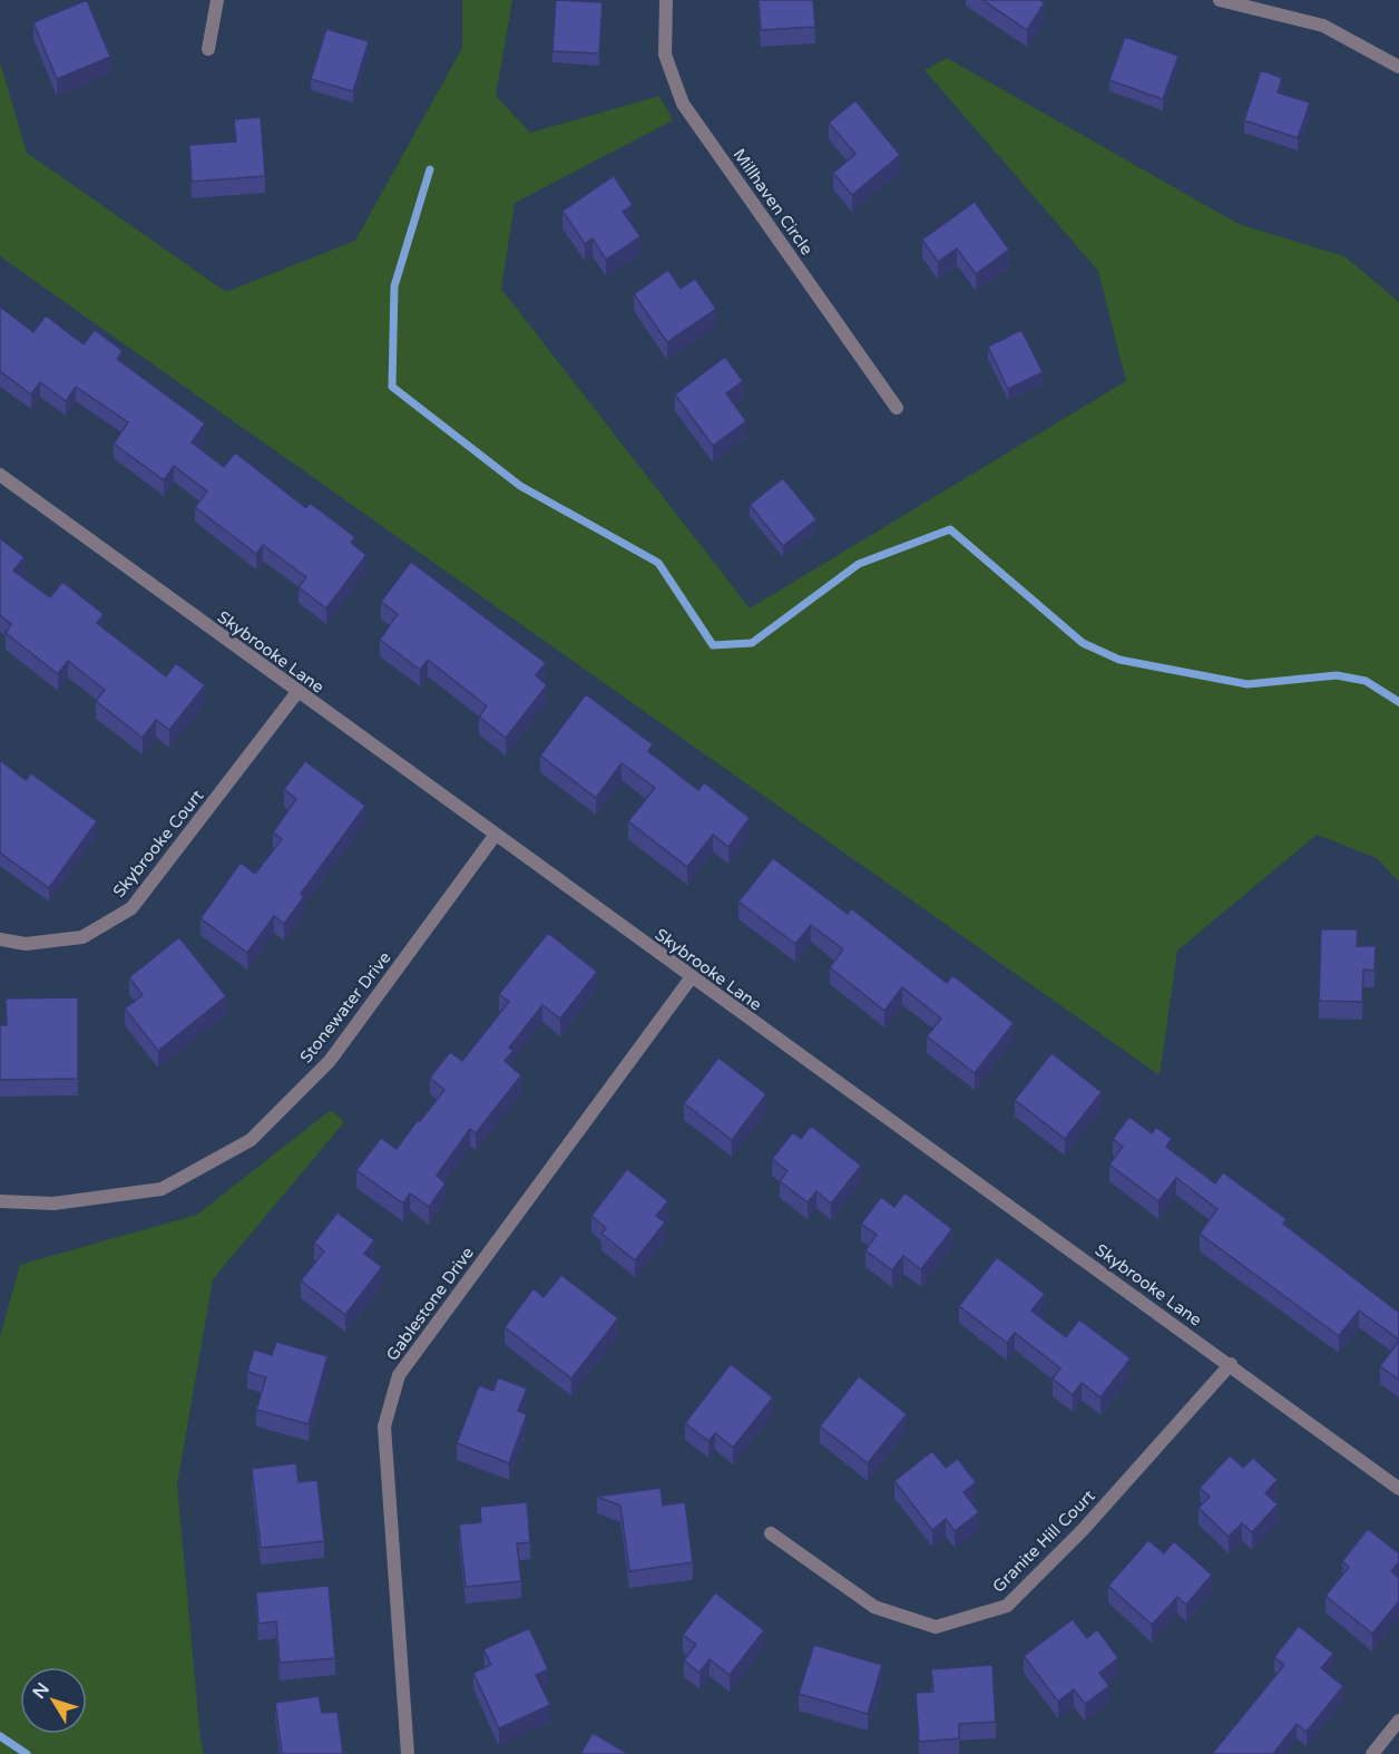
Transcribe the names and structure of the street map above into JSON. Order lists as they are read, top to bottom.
{
  "streets": {
    "street": [
      "Millhaven Circle",
      "Skybrooke Lane",
      "Skybrooke Court",
      "Stonewater Drive",
      "Gablestone Drive",
      "Granite Hill Court"
    ]
  },
  "crossings": [
    ["Skybrooke Lane", "Skybrooke Court"],
    ["Skybrooke Lane", "Stonewater Drive"],
    ["Skybrooke Lane", "Gablestone Drive"],
    ["Skybrooke Lane", "Granite Hill Court"]
  ],
  "north": "top left"
}
